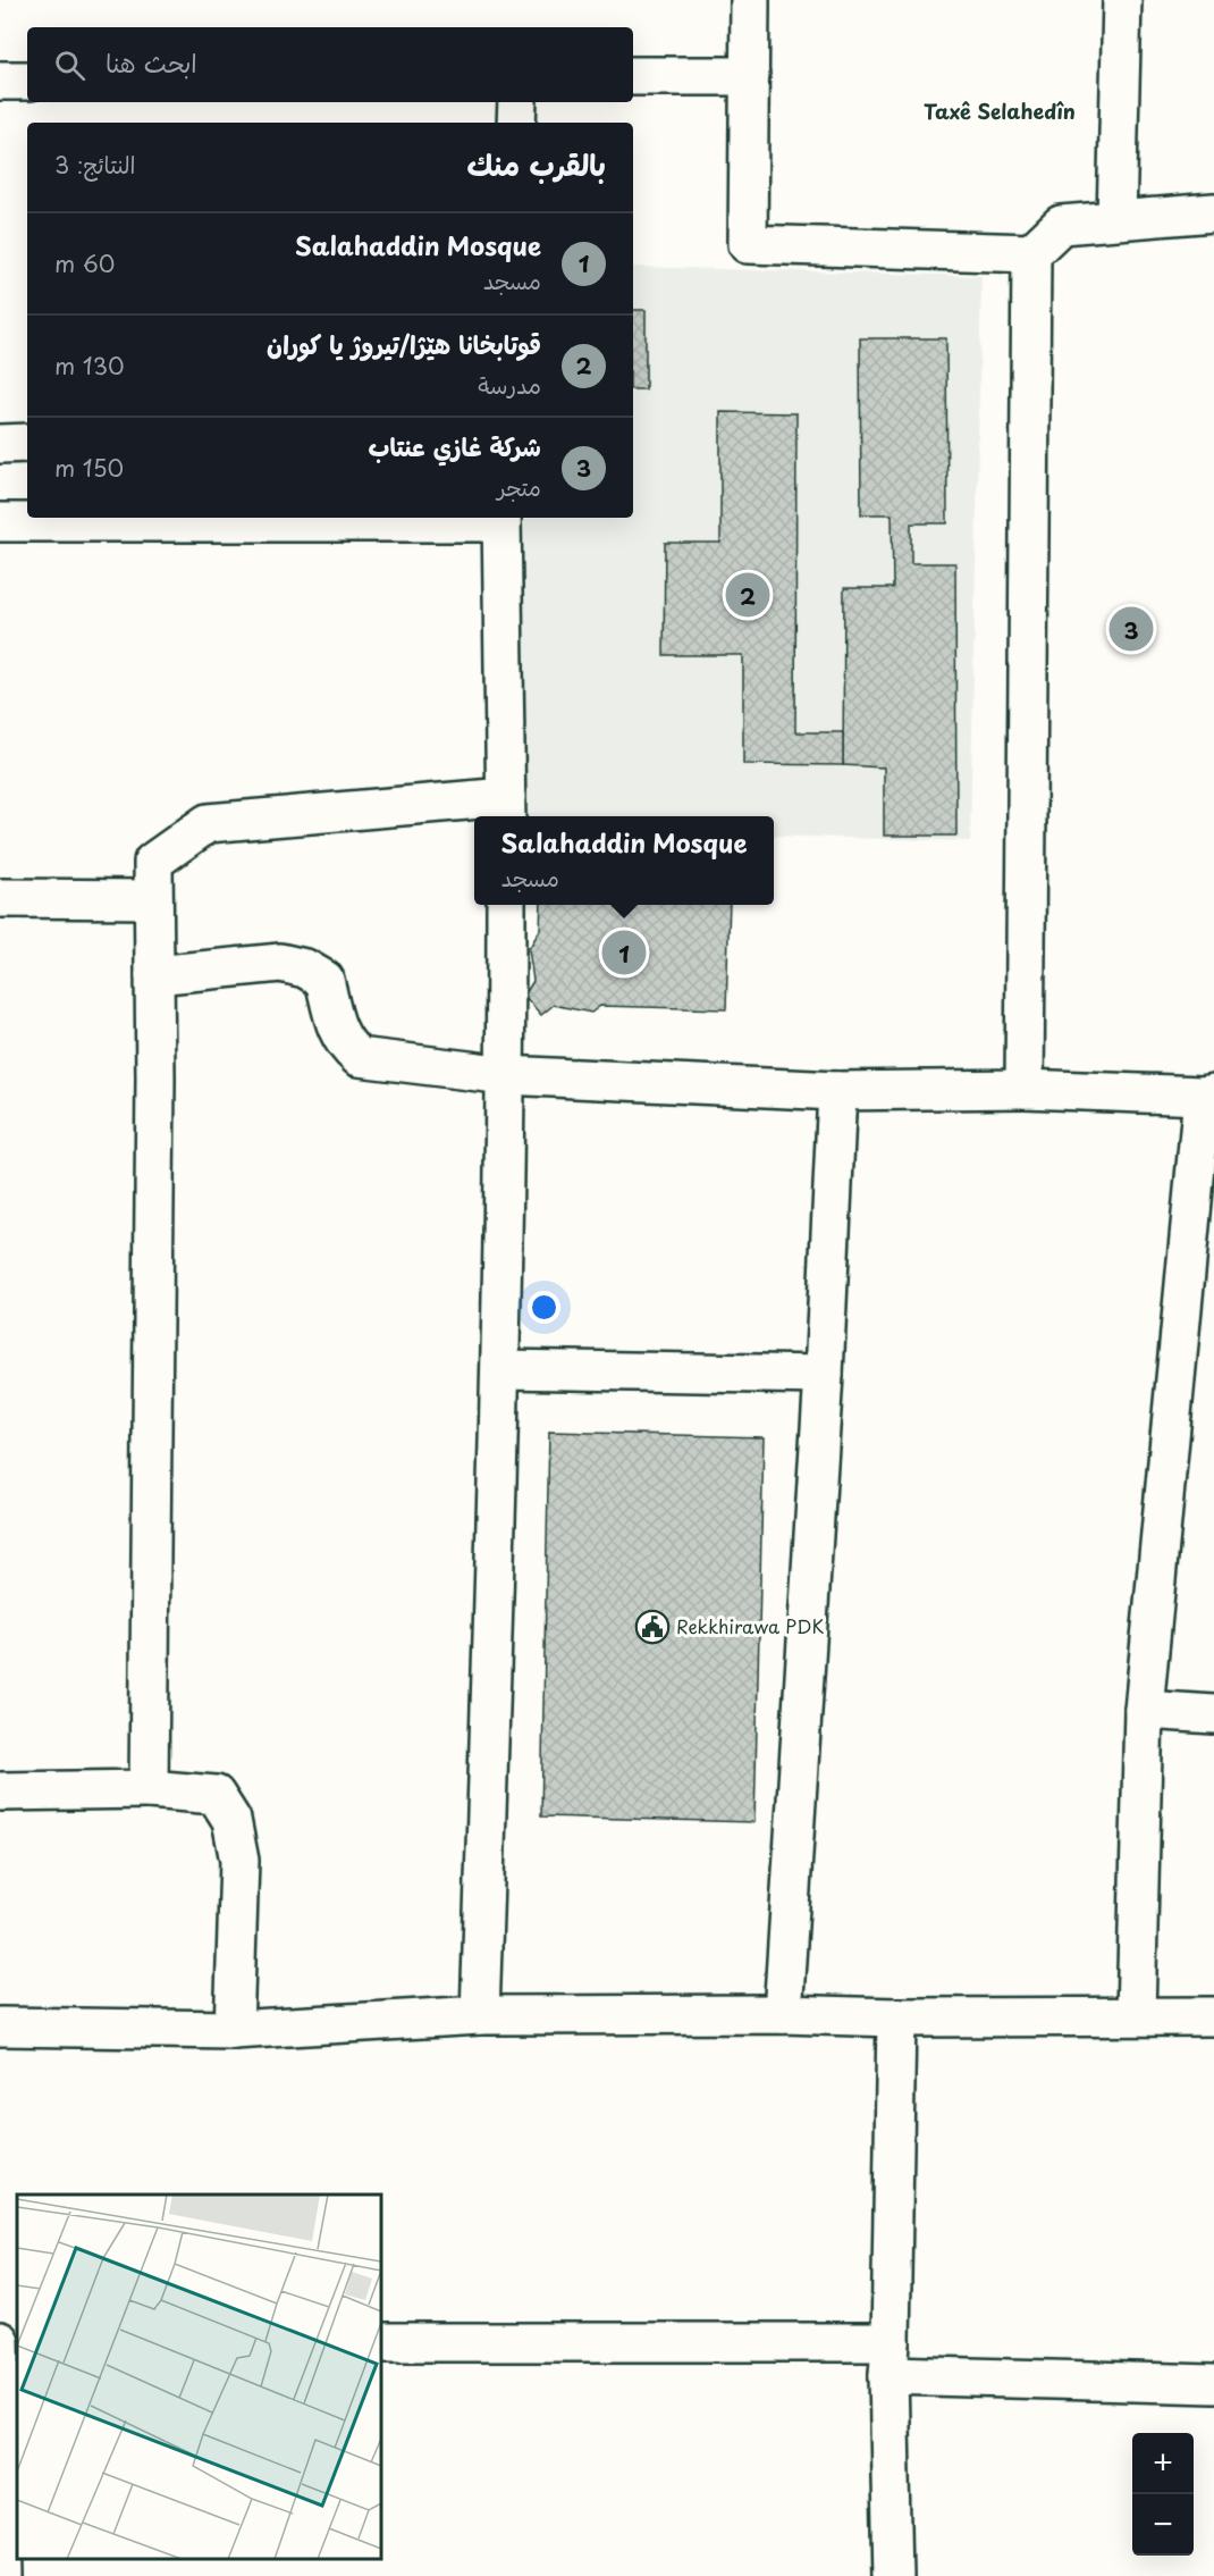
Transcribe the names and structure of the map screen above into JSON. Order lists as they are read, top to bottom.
{
  "districts": ["Taxê Selahedîn"],
  "places": {
    "public building": ["Rekkhirawa PDK"]
  },
  "page": {
    "search": "ابحث هنا",
    "heading": ["بالقرب منك", "النتائج: 3"],
    "list": [
      {
        "mark": "1",
        "name": "Salahaddin Mosque",
        "note": "مسجد",
        "value": "60 m"
      },
      {
        "mark": "2",
        "name": "قوتابخانا هێژا/تيروژ يا كوران",
        "note": "مدرسة",
        "value": "130 m"
      },
      {
        "mark": "3",
        "name": "شركة غازي عنتاب",
        "note": "متجر",
        "value": "150 m"
      }
    ],
    "pins": ["2", "3", "1"],
    "popup": ["Salahaddin Mosque", "مسجد"],
    "map_buttons": ["+", "−"]
  }
}
